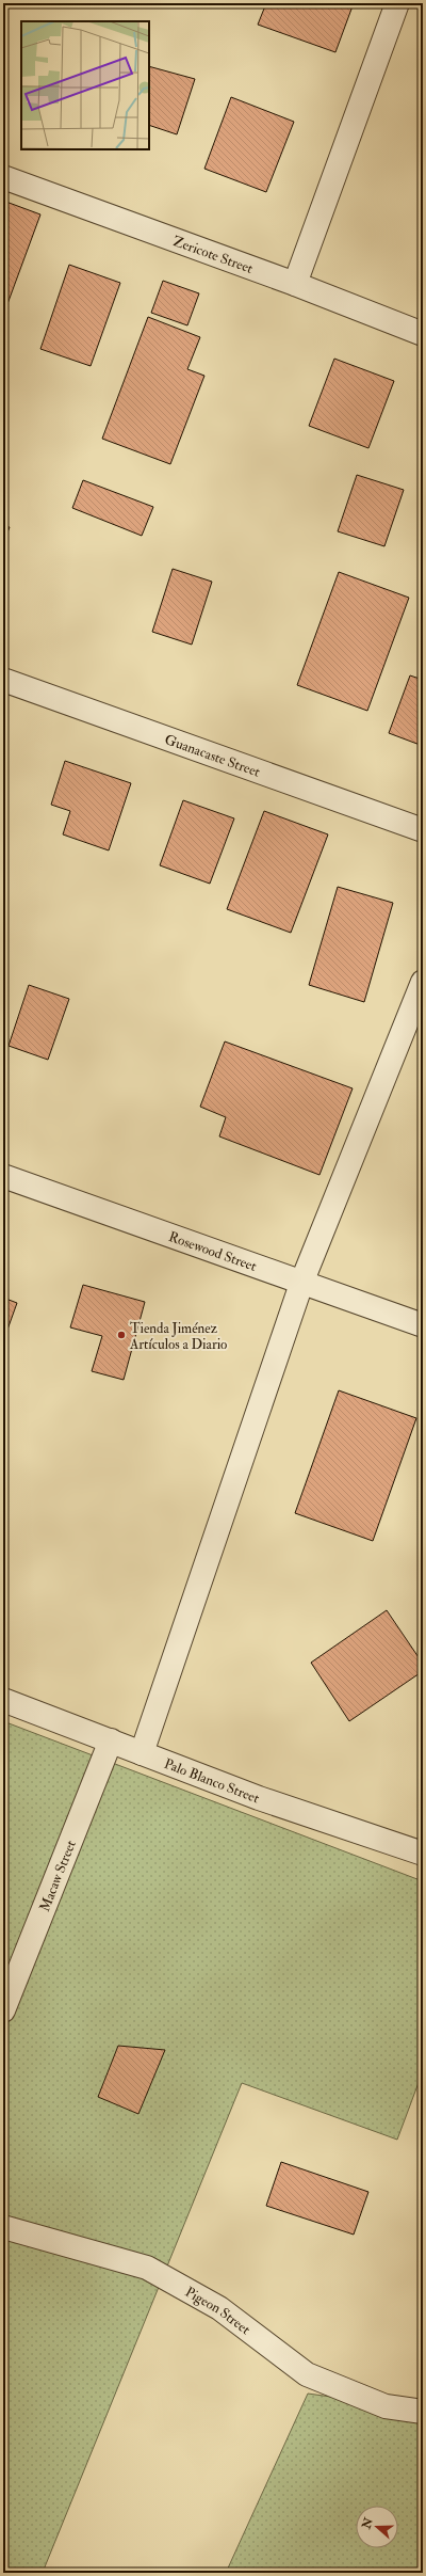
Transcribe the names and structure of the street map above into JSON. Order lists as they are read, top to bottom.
{
  "streets": {
    "street": [
      "Zericote Street",
      "Guanacaste Street",
      "Rosewood Street",
      "Palo Blanco Street",
      "Macaw Street",
      "Pigeon Street"
    ]
  },
  "crossings": [
    ["Palo Blanco Street", "Macaw Street"]
  ],
  "places": ["Tienda Jiménez Artículos a Diario"],
  "north": "left"
}
